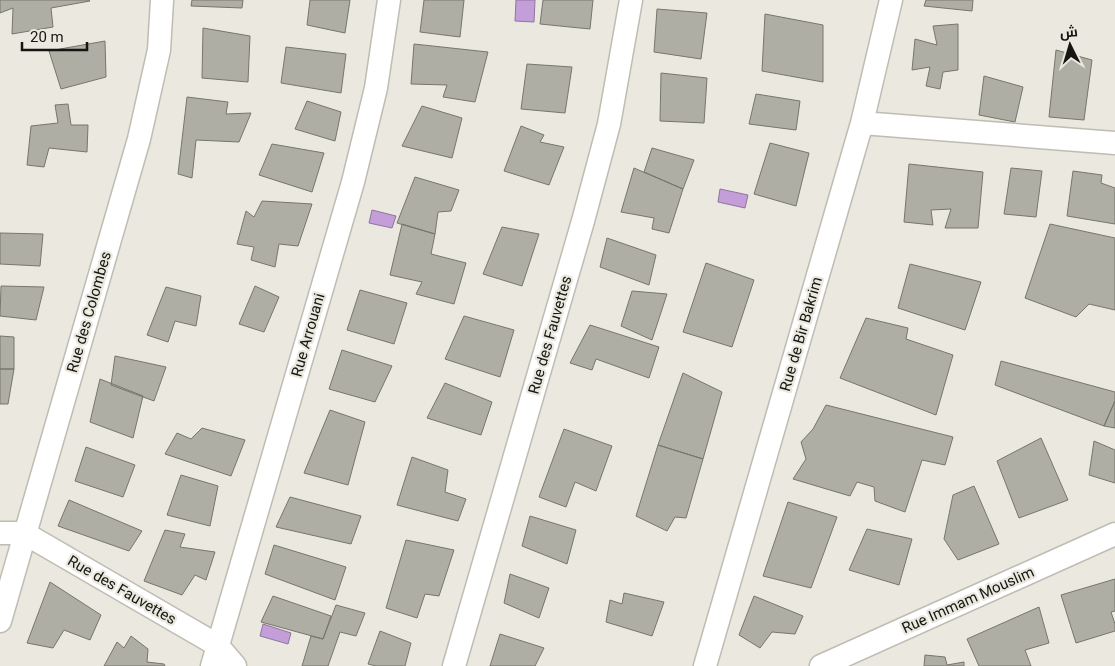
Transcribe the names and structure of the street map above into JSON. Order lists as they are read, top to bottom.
{
  "streets": {
    "street": [
      "Rue des Colombes",
      "Rue de Bir Bakrim",
      "Rue Arrouani",
      "Rue des Fauvettes",
      "Rue Immam Mouslim"
    ]
  },
  "crossings": [
    ["Rue des Colombes", "Rue des Fauvettes"],
    ["Rue Arrouani", "Rue des Fauvettes"]
  ],
  "scale_bar": "20 m",
  "north": "top"
}
